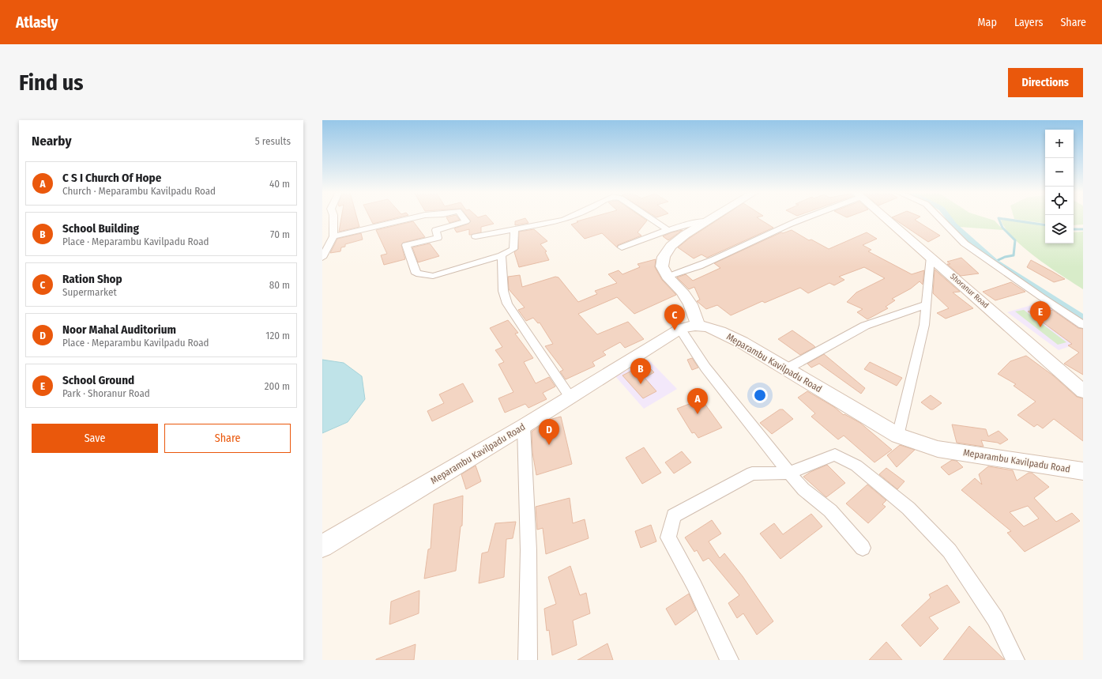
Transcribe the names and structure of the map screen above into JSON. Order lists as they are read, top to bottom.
{
  "streets": {
    "main road": ["Shoranur Road", "Meparambu Kavilpadu Road"]
  },
  "page": {
    "header": "Atlasly",
    "nav": ["Map", "Layers", "Share"],
    "buttons": [
      "Directions",
      ["Save", "Share"]
    ],
    "title": "Find us",
    "heading": ["Nearby", "5 results"],
    "map_buttons": ["+", "−"],
    "list": [
      {
        "mark": "A",
        "name": "C S I Church Of Hope",
        "note": "Church · Meparambu Kavilpadu Road",
        "value": "40 m"
      },
      {
        "mark": "B",
        "name": "School Building",
        "note": "Place · Meparambu Kavilpadu Road",
        "value": "70 m"
      },
      {
        "mark": "C",
        "name": "Ration Shop",
        "note": "Supermarket",
        "value": "80 m"
      },
      {
        "mark": "D",
        "name": "Noor Mahal Auditorium",
        "note": "Place · Meparambu Kavilpadu Road",
        "value": "120 m"
      },
      {
        "mark": "E",
        "name": "School Ground",
        "note": "Park · Shoranur Road",
        "value": "200 m"
      }
    ],
    "pins": [
      "E",
      "C",
      "B",
      "A",
      "D"
    ]
  }
}
